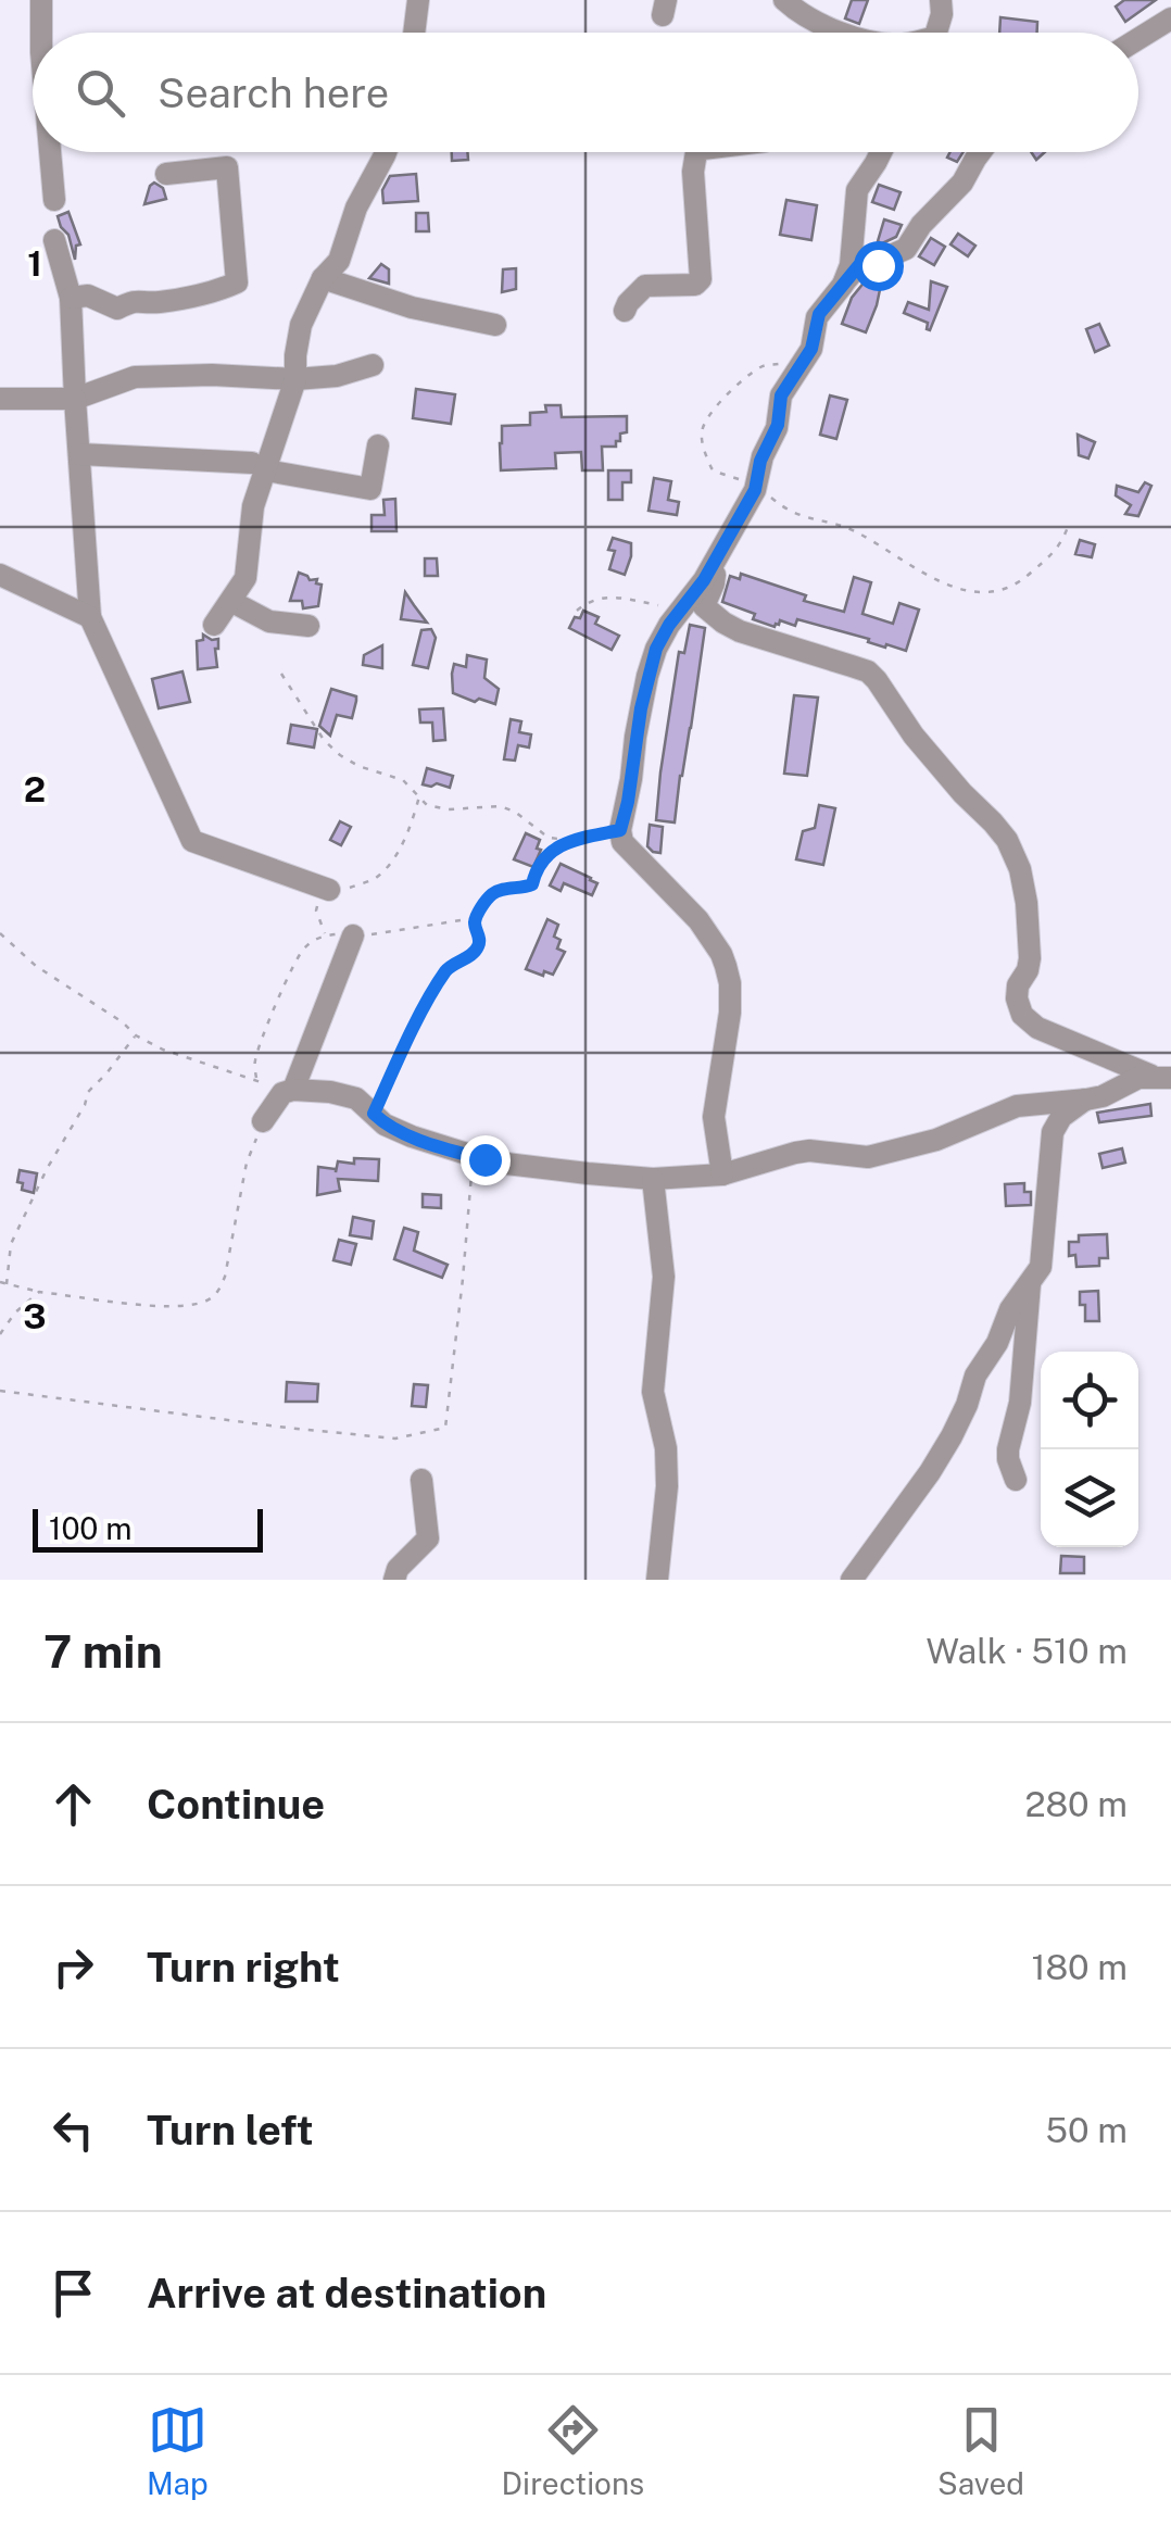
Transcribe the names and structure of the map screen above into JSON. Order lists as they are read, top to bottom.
{
  "scale_bar": "100 m",
  "page": {
    "search": "Search here",
    "scale": "100 m",
    "heading": ["7 min", "Walk · 510 m"],
    "list": [
      ["Continue", "280 m"],
      ["Turn right", "180 m"],
      ["Turn left", "50 m"],
      "Arrive at destination"
    ],
    "nav": ["Map", "Directions", "Saved"]
  },
  "grid": {
    "rows": ["1", "2", "3"]
  }
}
